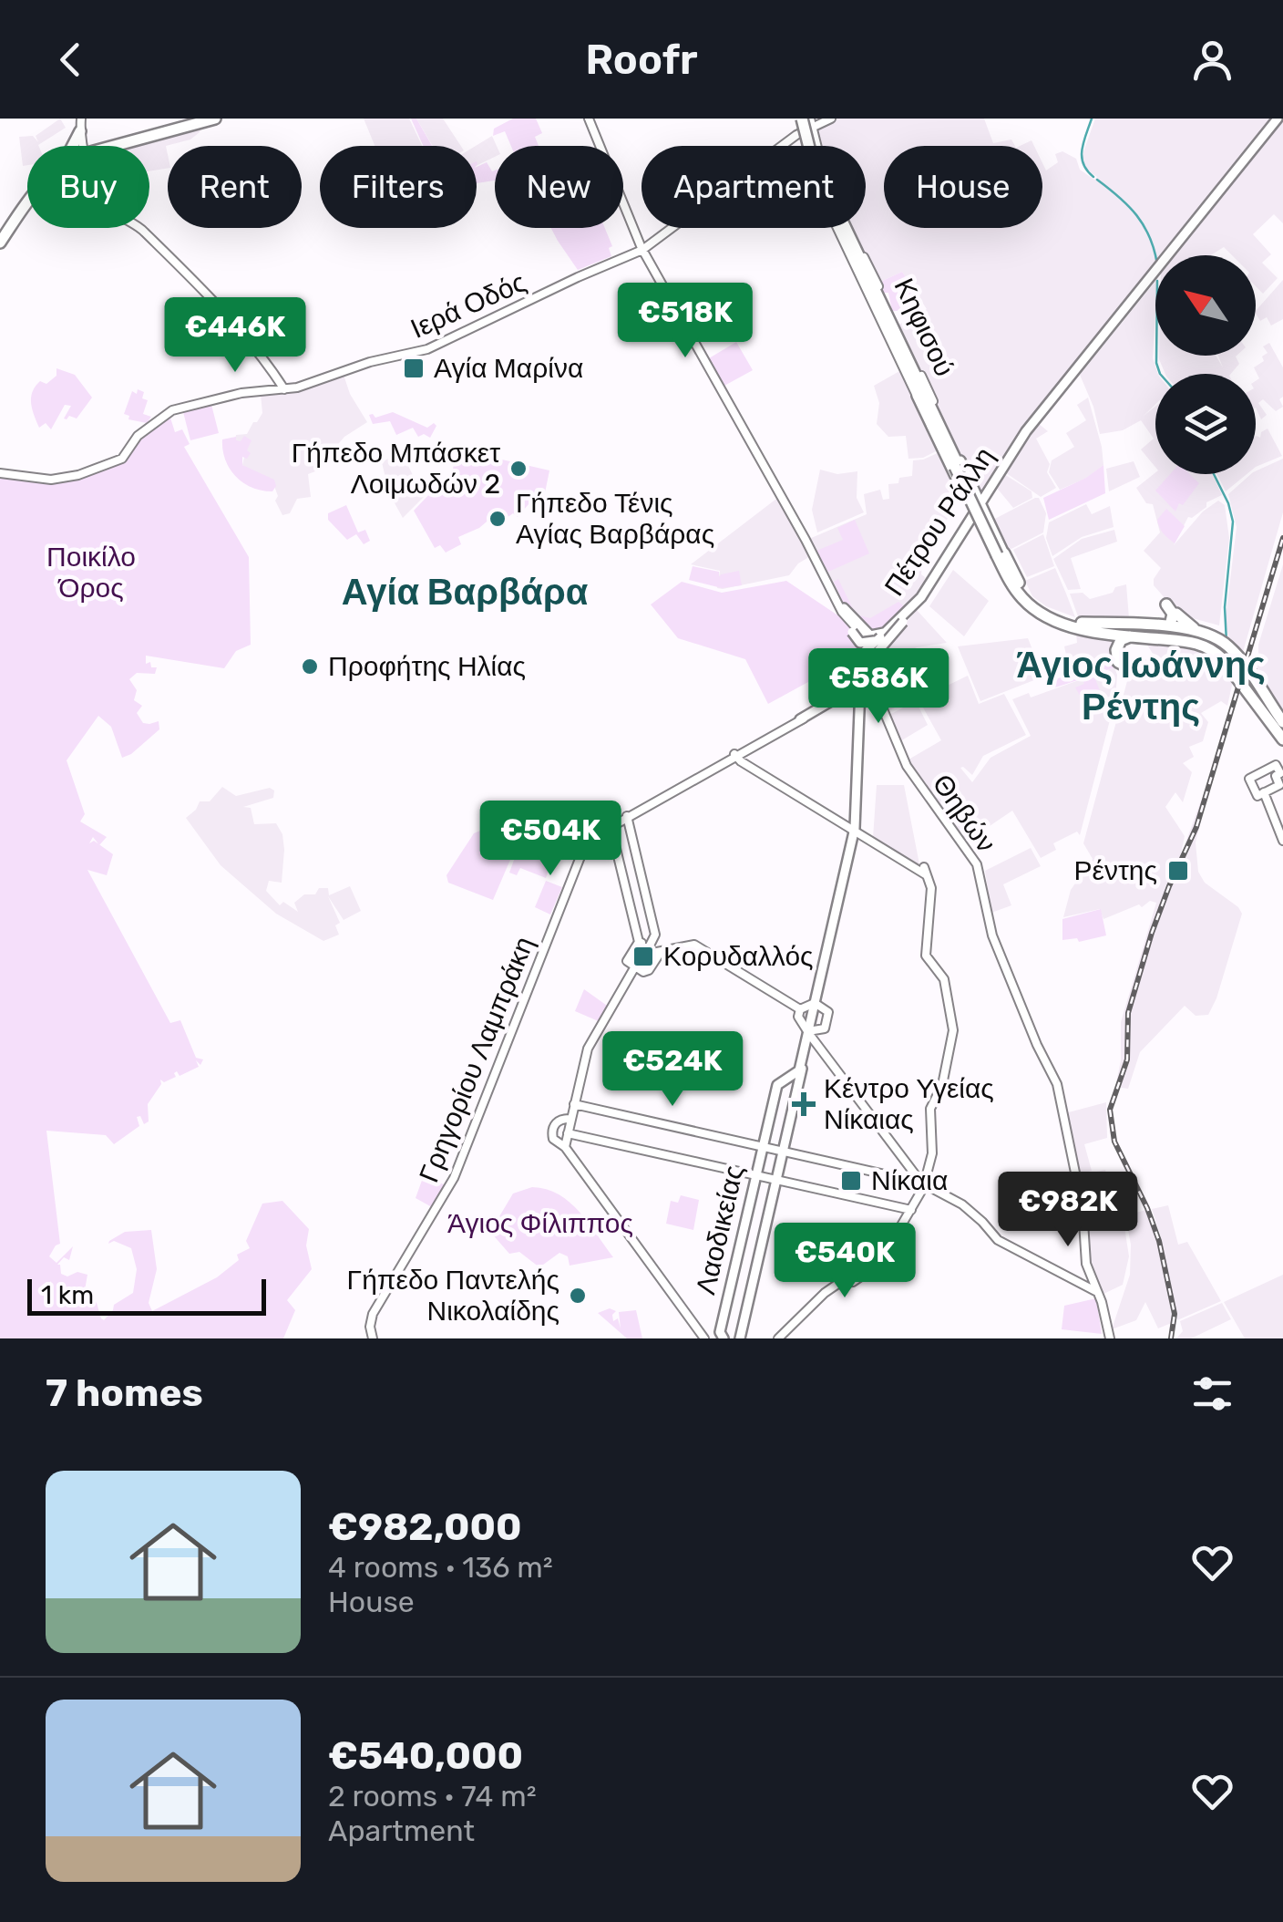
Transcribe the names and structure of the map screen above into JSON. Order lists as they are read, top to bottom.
{
  "streets": {
    "main road": [
      "Ιερά Οδός",
      "Κηφισού",
      "Πέτρου Ράλλη",
      "Θηβών",
      "Γρηγορίου Λαμπράκη",
      "Λαοδικείας"
    ]
  },
  "crossings": [
    ["Ιερά Οδός", "Θηβών"],
    ["Κηφισού", "Πέτρου Ράλλη"],
    ["Πέτρου Ράλλη", "Θηβών"],
    ["Πέτρου Ράλλη", "Γρηγορίου Λαμπράκη"],
    ["Πέτρου Ράλλη", "Λαοδικείας"],
    ["Θηβών", "Γρηγορίου Λαμπράκη"]
  ],
  "districts": ["Αγία Βαρβάρα", "Άγιος Ιωάννης Ρέντης"],
  "parks": ["Ποικίλο Όρος", "Άγιος Φίλιππος"],
  "places": {
    "transit": [
      "Αγία Μαρίνα",
      "Ρέντης",
      "Κορυδαλλός",
      "Νίκαια"
    ],
    "other": [
      "Γήπεδο Μπάσκετ Λοιμωδών 2",
      "Γήπεδο Τένις Αγίας Βαρβάρας",
      "Προφήτης Ηλίας",
      "Γήπεδο Παντελής Νικολαίδης"
    ],
    "health": ["Κέντρο Υγείας Νίκαιας"]
  },
  "scale_bar": "1 km",
  "north": "top left",
  "page": {
    "header": "Roofr",
    "chip": [
      "Buy",
      "Rent",
      "Filters",
      "New",
      "Apartment",
      "House"
    ],
    "price": [
      "€518K",
      "€446K",
      "€586K",
      "€504K",
      "€524K",
      "€982K",
      "€540K"
    ],
    "scale": "1 km",
    "heading": "7 homes",
    "list": [
      {
        "name": "€982,000",
        "note": "4 rooms · 136 m² · House"
      },
      {
        "name": "€540,000",
        "note": "2 rooms · 74 m² · Apartment"
      }
    ]
  }
}
